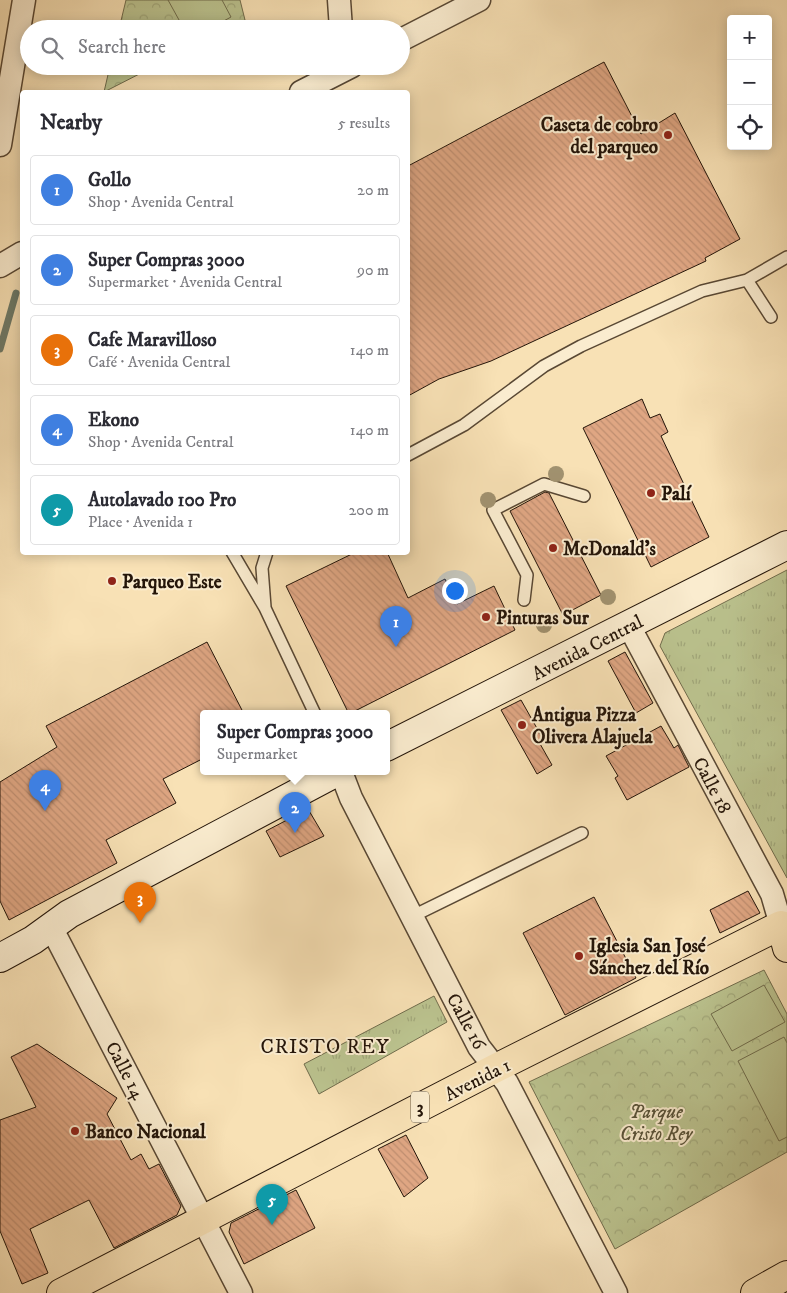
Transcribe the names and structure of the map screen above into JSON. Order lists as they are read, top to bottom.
{
  "streets": {
    "main road": ["Avenida 1", "3"],
    "street": [
      "Avenida Central",
      "Calle 18",
      "Calle 16",
      "Calle 14"
    ]
  },
  "crossings": [
    ["Avenida Central", "Calle 18"],
    ["Calle 18", "Avenida 1"],
    ["Calle 16", "Avenida 1"],
    ["Calle 14", "Avenida 1"]
  ],
  "districts": ["CRISTO REY"],
  "parks": ["Parque Cristo Rey"],
  "places": [
    "Caseta de cobro del parqueo",
    "Palí",
    "McDonald's",
    "Parqueo Este",
    "Pinturas Sur",
    "Antigua Pizza Olivera Alajuela",
    "Iglesia San José Sánchez del Río",
    "Banco Nacional"
  ],
  "page": {
    "map_buttons": ["+", "−"],
    "search": "Search here",
    "heading": ["Nearby", "5 results"],
    "list": [
      {
        "mark": "1",
        "name": "Gollo",
        "note": "Shop · Avenida Central",
        "value": "20 m"
      },
      {
        "mark": "2",
        "name": "Super Compras 3000",
        "note": "Supermarket · Avenida Central",
        "value": "90 m"
      },
      {
        "mark": "3",
        "name": "Cafe Maravilloso",
        "note": "Café · Avenida Central",
        "value": "140 m"
      },
      {
        "mark": "4",
        "name": "Ekono",
        "note": "Shop · Avenida Central",
        "value": "140 m"
      },
      {
        "mark": "5",
        "name": "Autolavado 100 Pro",
        "note": "Place · Avenida 1",
        "value": "200 m"
      }
    ],
    "pins": [
      "1",
      "4",
      "2",
      "3",
      "5"
    ],
    "popup": ["Super Compras 3000", "Supermarket"]
  }
}
